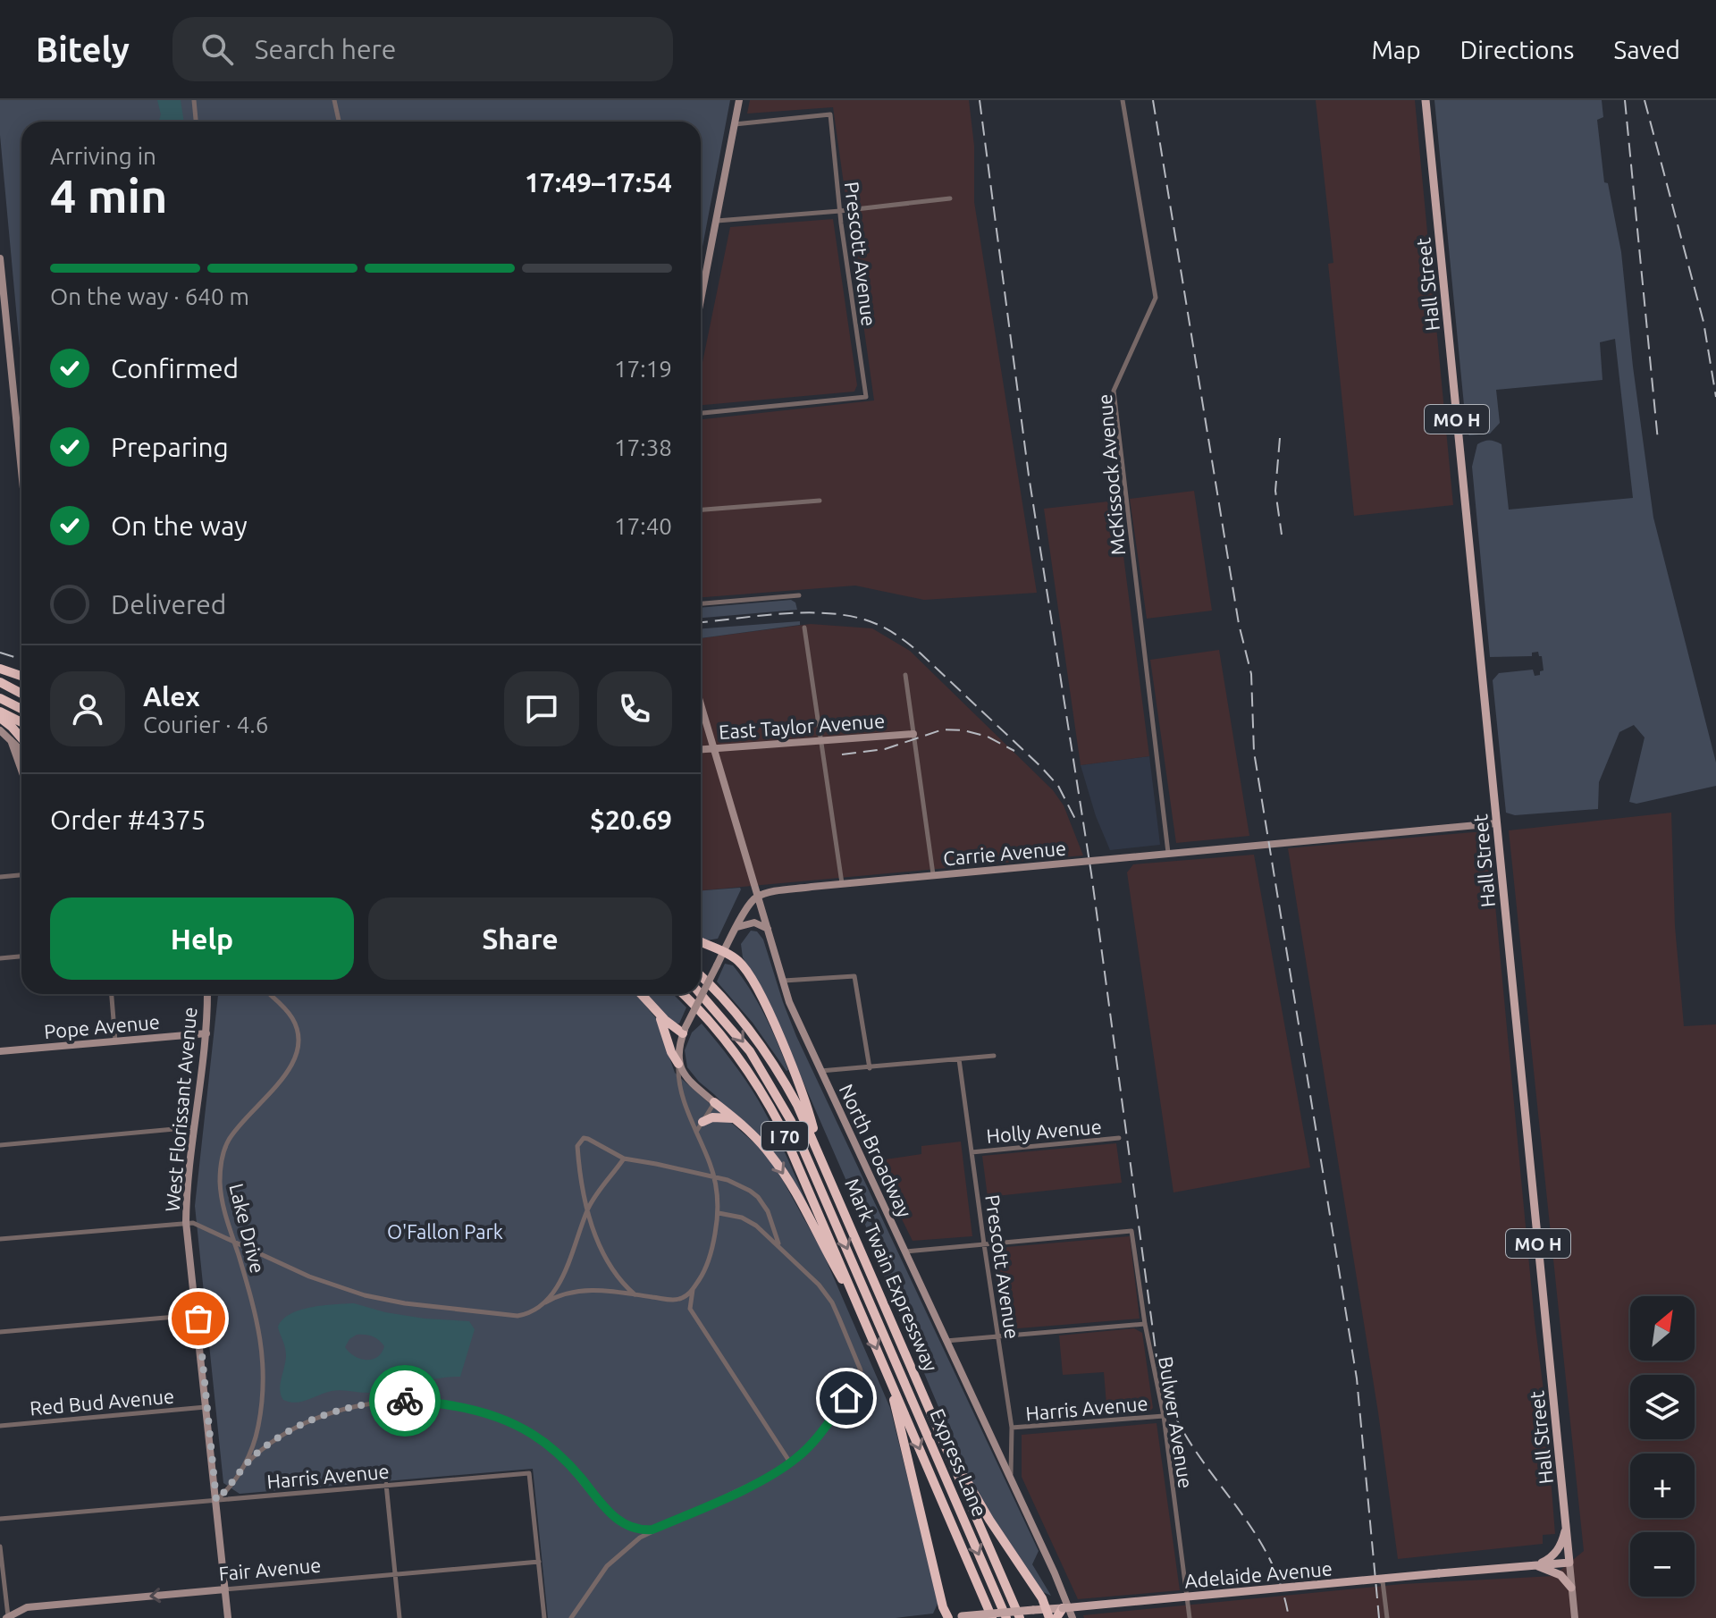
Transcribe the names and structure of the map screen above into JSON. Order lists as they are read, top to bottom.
{
  "streets": {
    "highway": ["I 70", "Mark Twain Expressway", "Express Lane"],
    "main road": [
      "Hall Street",
      "MO H",
      "East Taylor Avenue",
      "Carrie Avenue",
      "Pope Avenue",
      "West Florissant Avenue",
      "North Broadway",
      "Fair Avenue",
      "Adelaide Avenue"
    ],
    "street": [
      "Prescott Avenue",
      "McKissock Avenue",
      "Holly Avenue",
      "Lake Drive",
      "Red Bud Avenue",
      "Harris Avenue",
      "Bulwer Avenue"
    ]
  },
  "crossings": [
    ["Prescott Avenue", "Holly Avenue"],
    ["Prescott Avenue", "North Broadway"],
    ["Prescott Avenue", "Harris Avenue"],
    ["Prescott Avenue", "Bulwer Avenue"],
    ["Hall Street", "Carrie Avenue"],
    ["Hall Street", "Adelaide Avenue"],
    ["McKissock Avenue", "Carrie Avenue"],
    ["East Taylor Avenue", "North Broadway"],
    ["Carrie Avenue", "North Broadway"],
    ["Pope Avenue", "West Florissant Avenue"],
    ["West Florissant Avenue", "Lake Drive"],
    ["West Florissant Avenue", "Red Bud Avenue"],
    ["West Florissant Avenue", "Harris Avenue"],
    ["West Florissant Avenue", "Fair Avenue"],
    ["North Broadway", "Adelaide Avenue"],
    ["Lake Drive", "Harris Avenue"],
    ["Harris Avenue", "Bulwer Avenue"],
    ["Harris Avenue", "Fair Avenue"],
    ["Bulwer Avenue", "Adelaide Avenue"]
  ],
  "one_way": ["Fair Avenue"],
  "parks": ["O'Fallon Park"],
  "north": "top right",
  "page": {
    "header": "Bitely",
    "search": "Search here",
    "nav": ["Map", "Directions", "Saved"],
    "heading": ["4 min", "Arriving in", "17:49–17:54"],
    "panel": [
      "Alex",
      "Courier · 4.6",
      "Order #4375",
      "$20.69"
    ],
    "bar": "On the way · 640 m",
    "list": [
      ["Confirmed", "17:19"],
      ["Preparing", "17:38"],
      ["On the way", "17:40"],
      "Delivered"
    ],
    "buttons": ["Help", "Share"],
    "map_buttons": ["+", "−"]
  }
}
